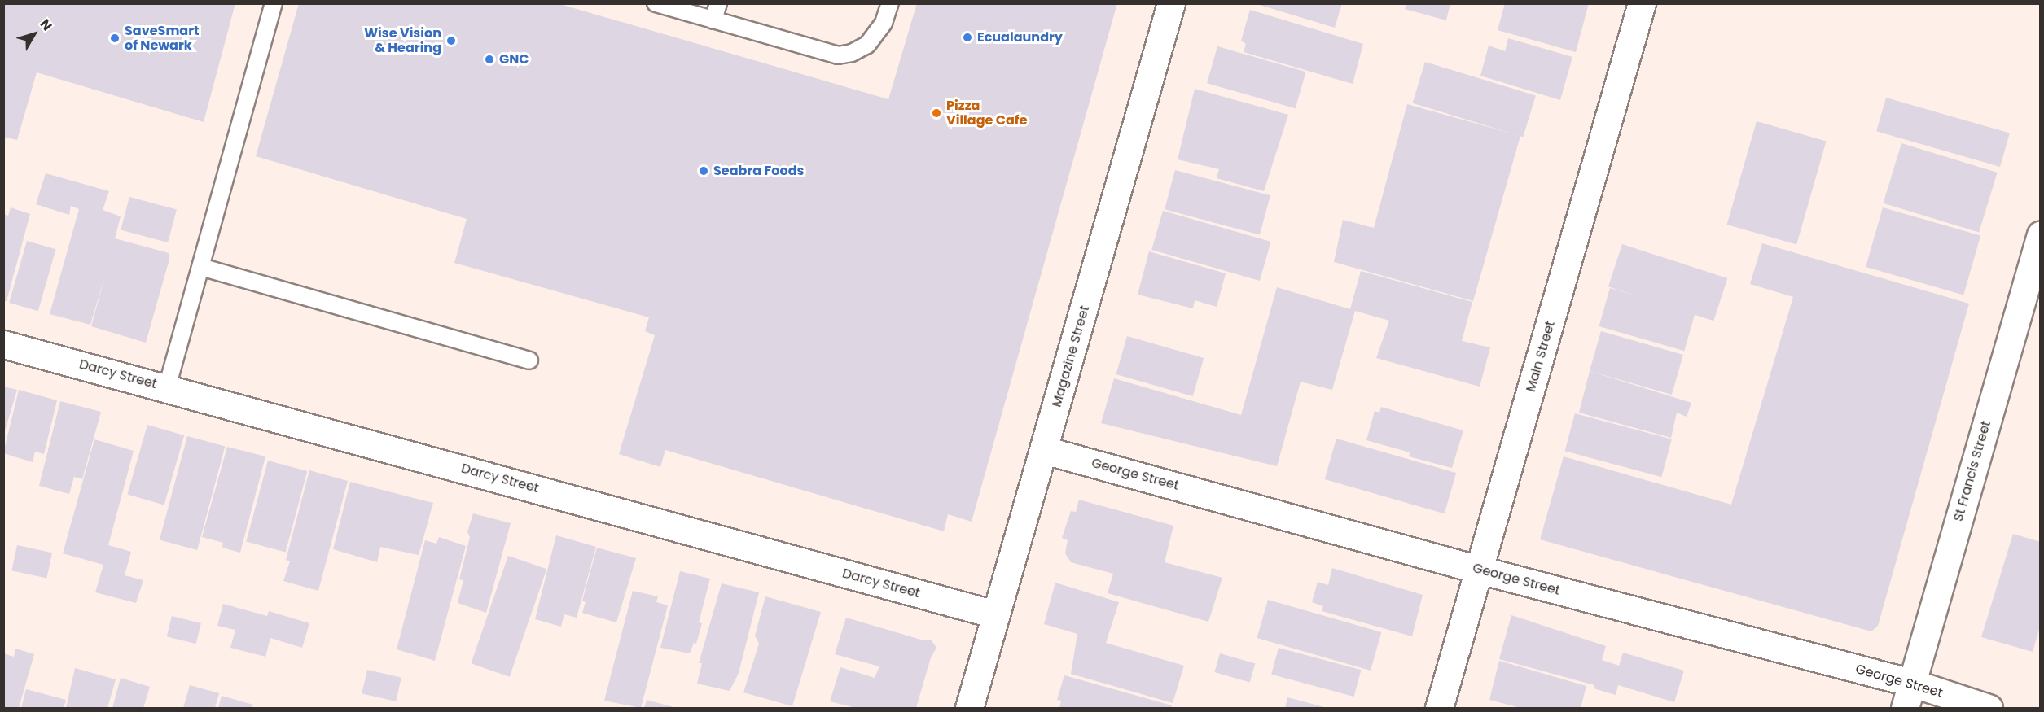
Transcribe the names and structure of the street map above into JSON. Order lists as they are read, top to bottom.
{
  "streets": {
    "street": [
      "Magazine Street",
      "Main Street",
      "Darcy Street",
      "St Francis Street",
      "George Street"
    ]
  },
  "crossings": [
    ["Magazine Street", "Darcy Street"],
    ["Magazine Street", "George Street"],
    ["Main Street", "George Street"],
    ["St Francis Street", "George Street"]
  ],
  "places": [
    "Ecualaundry",
    "SaveSmart of Newark",
    "Wise Vision & Hearing",
    "GNC",
    "Pizza Village Cafe",
    "Seabra Foods"
  ],
  "north": "top right"
}
